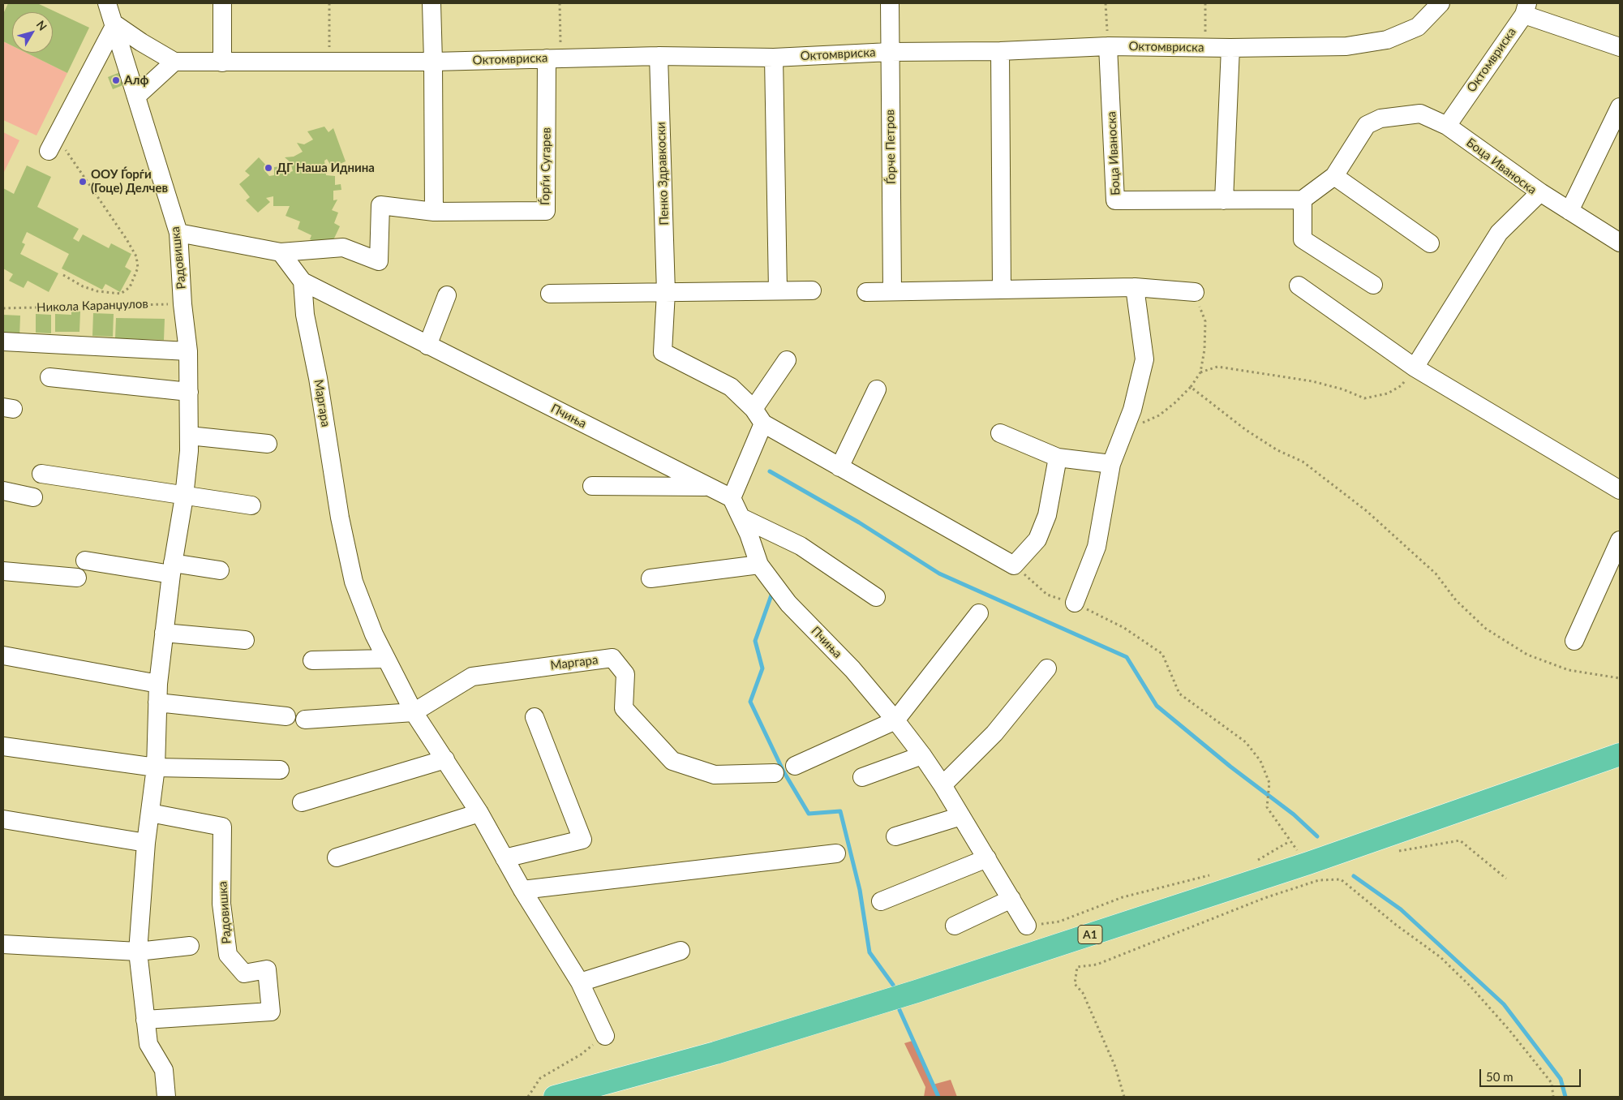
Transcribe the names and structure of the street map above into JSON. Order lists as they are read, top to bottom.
{
  "streets": {
    "main road": ["A1"],
    "street": [
      "Октомвриска",
      "Ѓорче Петров",
      "Боца Иваноска",
      "Ѓорѓи Сугарев",
      "Пенко Здравкоски",
      "Радовишка",
      "Маргара",
      "Пчиња"
    ],
    "path": ["Никола Каранџулов"]
  },
  "crossings": [
    ["Октомвриска", "Ѓорче Петров"],
    ["Октомвриска", "Боца Иваноска"],
    ["Октомвриска", "Ѓорѓи Сугарев"],
    ["Октомвриска", "Пенко Здравкоски"],
    ["Радовишка", "Никола Каранџулов"],
    ["Маргара", "Пчиња"]
  ],
  "places": ["Алф", "ДГ Наша Иднина", "ООУ Ѓорѓи (Гоце) Делчев"],
  "scale_bar": "50 m",
  "north": "top right"
}
